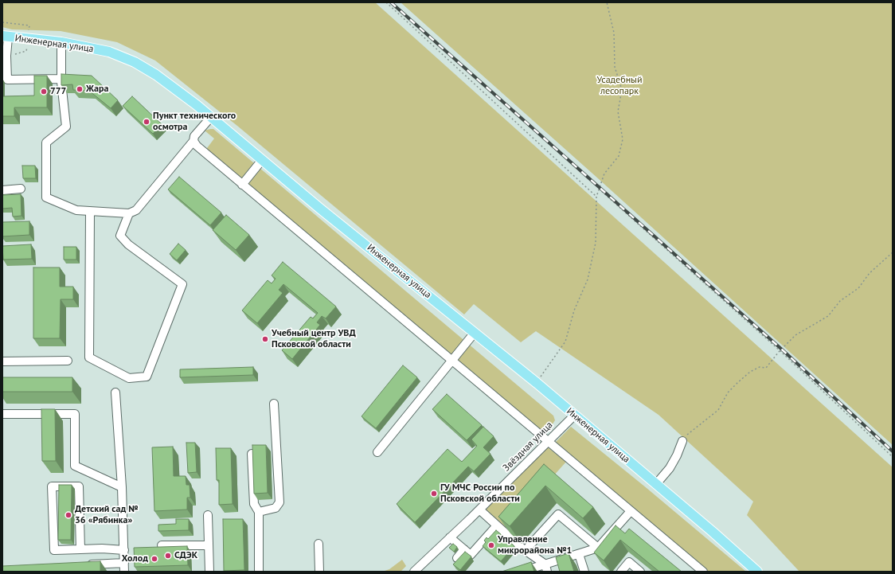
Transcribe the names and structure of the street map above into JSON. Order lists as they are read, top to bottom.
{
  "streets": {
    "main road": ["Инженерная улица"],
    "street": ["Звёздная улица"]
  },
  "crossings": [
    ["Инженерная улица", "Звёздная улица"]
  ],
  "parks": ["Усадебный лесопарк"],
  "places": [
    "Жара",
    "777",
    "Пункт технического осмотра",
    "Учебный центр УВД Псковской области",
    "ГУ МЧС России по Псковской области",
    "Детский сад № 36 «Рябинка»",
    "Управление микрорайона №1",
    "СДЭК",
    "Холод"
  ]
}
